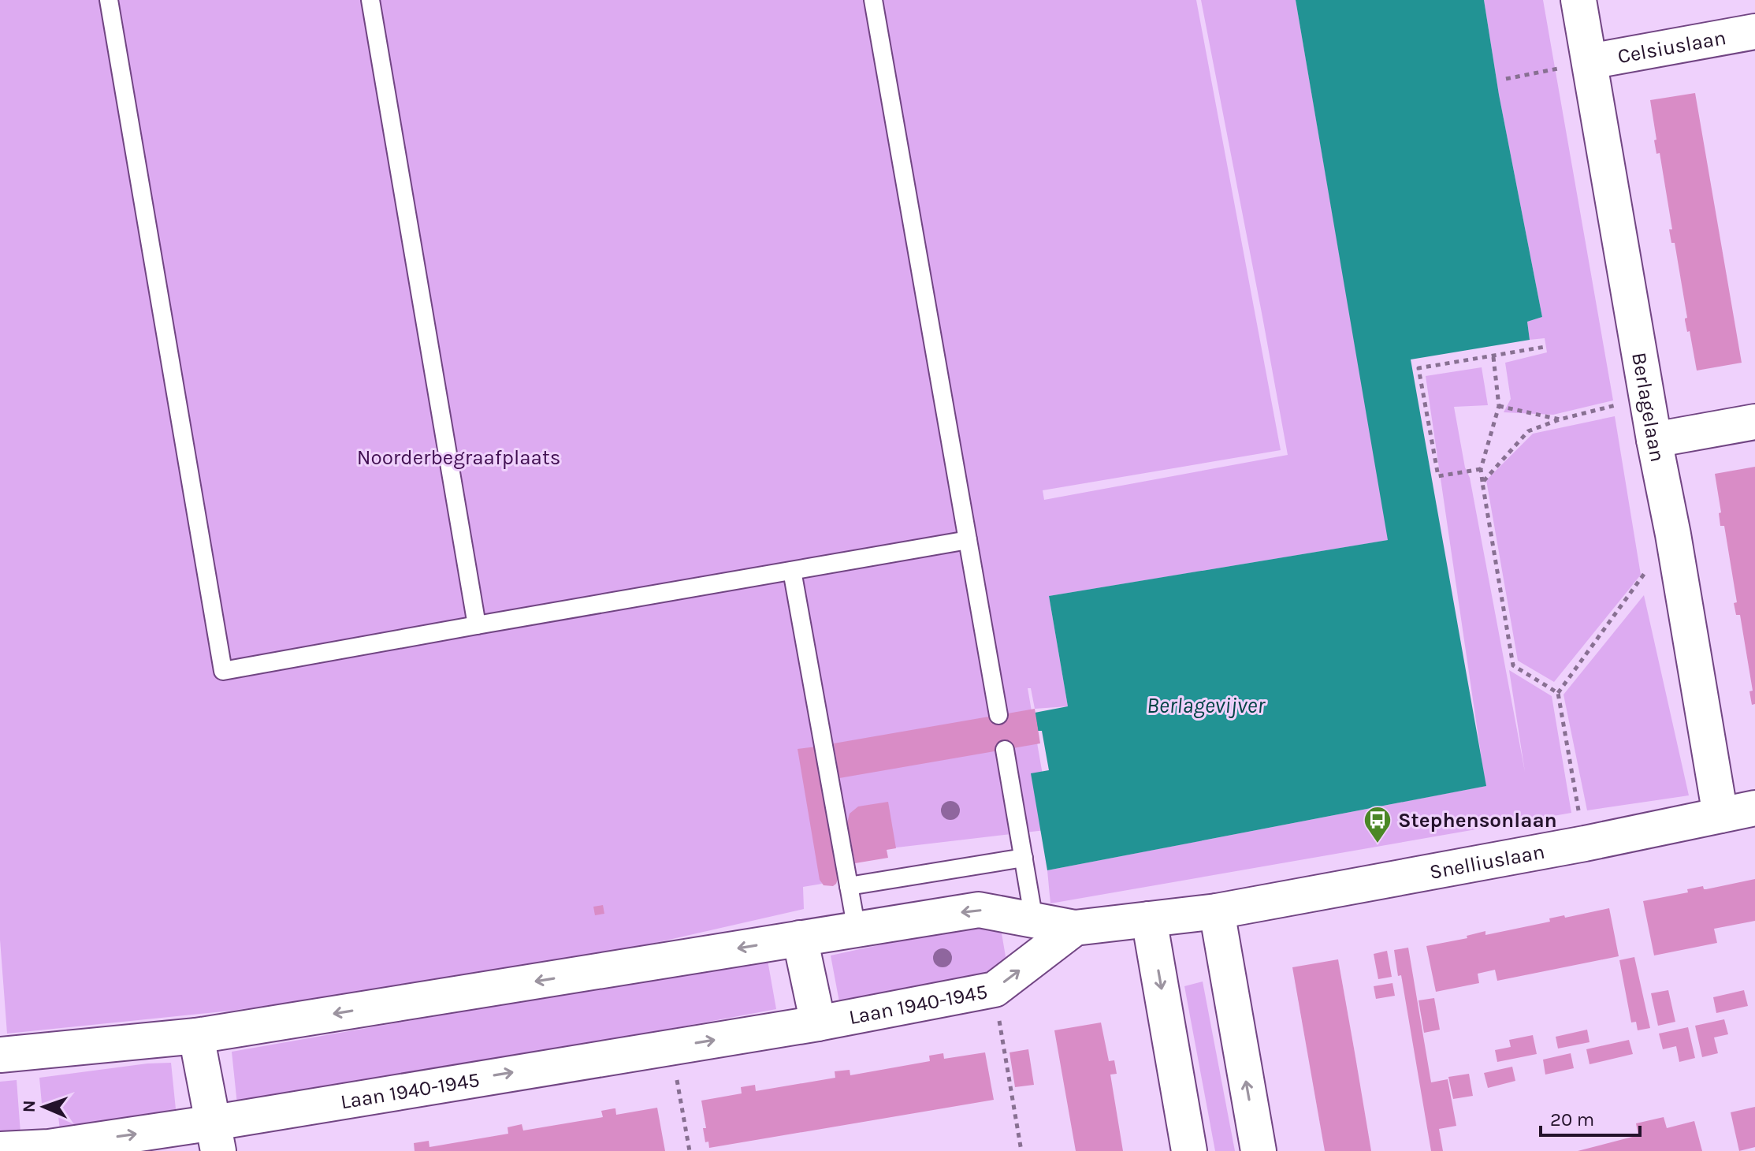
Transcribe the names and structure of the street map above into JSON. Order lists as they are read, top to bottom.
{
  "streets": {
    "street": [
      "Celsiuslaan",
      "Berlagelaan",
      "Snelliuslaan",
      "Laan 1940-1945"
    ]
  },
  "crossings": [
    ["Celsiuslaan", "Berlagelaan"],
    ["Berlagelaan", "Snelliuslaan"]
  ],
  "water": ["Berlagevijver"],
  "parks": ["Noorderbegraafplaats"],
  "places": {
    "bus stop": ["Stephensonlaan"]
  },
  "scale_bar": "20 m",
  "north": "left"
}
